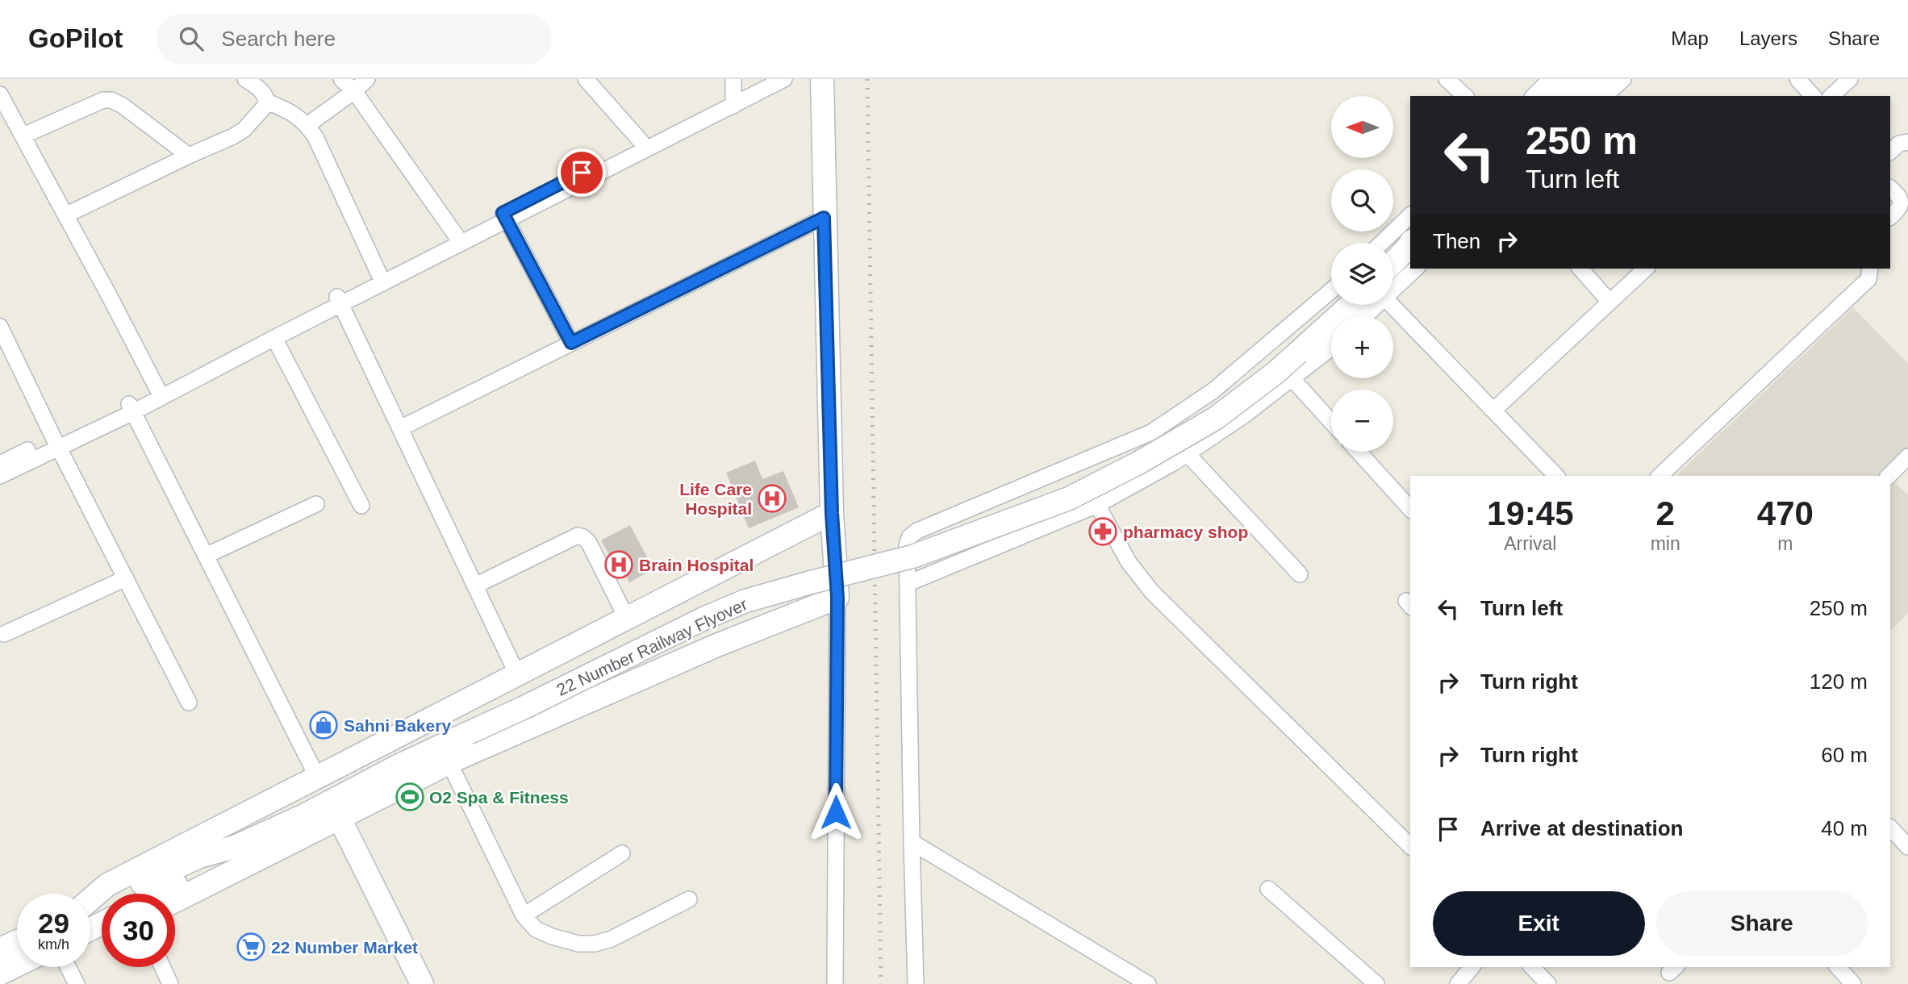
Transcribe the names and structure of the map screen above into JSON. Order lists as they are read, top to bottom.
{
  "streets": {
    "street": ["22 Number Railway Flyover"]
  },
  "places": {
    "hospital": ["Life Care Hospital", "Brain Hospital"],
    "pharmacy": ["pharmacy shop"],
    "shop": ["Sahni Bakery"],
    "sports": ["O2 Spa & Fitness"],
    "supermarket": ["22 Number Market"]
  },
  "north": "left",
  "page": {
    "header": "GoPilot",
    "search": "Search here",
    "nav": ["Map", "Layers", "Share"],
    "map_buttons": ["+", "−"],
    "turn": ["250 m", "Turn left"],
    "then": "Then",
    "eta": [
      "19:45",
      "Arrival",
      "2",
      "min",
      "470",
      "m"
    ],
    "list": [
      {
        "name": "Turn left",
        "value": "250 m"
      },
      {
        "name": "Turn right",
        "value": "120 m"
      },
      {
        "name": "Turn right",
        "value": "60 m"
      },
      {
        "name": "Arrive at destination",
        "value": "40 m"
      }
    ],
    "buttons": ["Exit", "Share"],
    "speed": "29 km/h",
    "limit": "30"
  }
}
